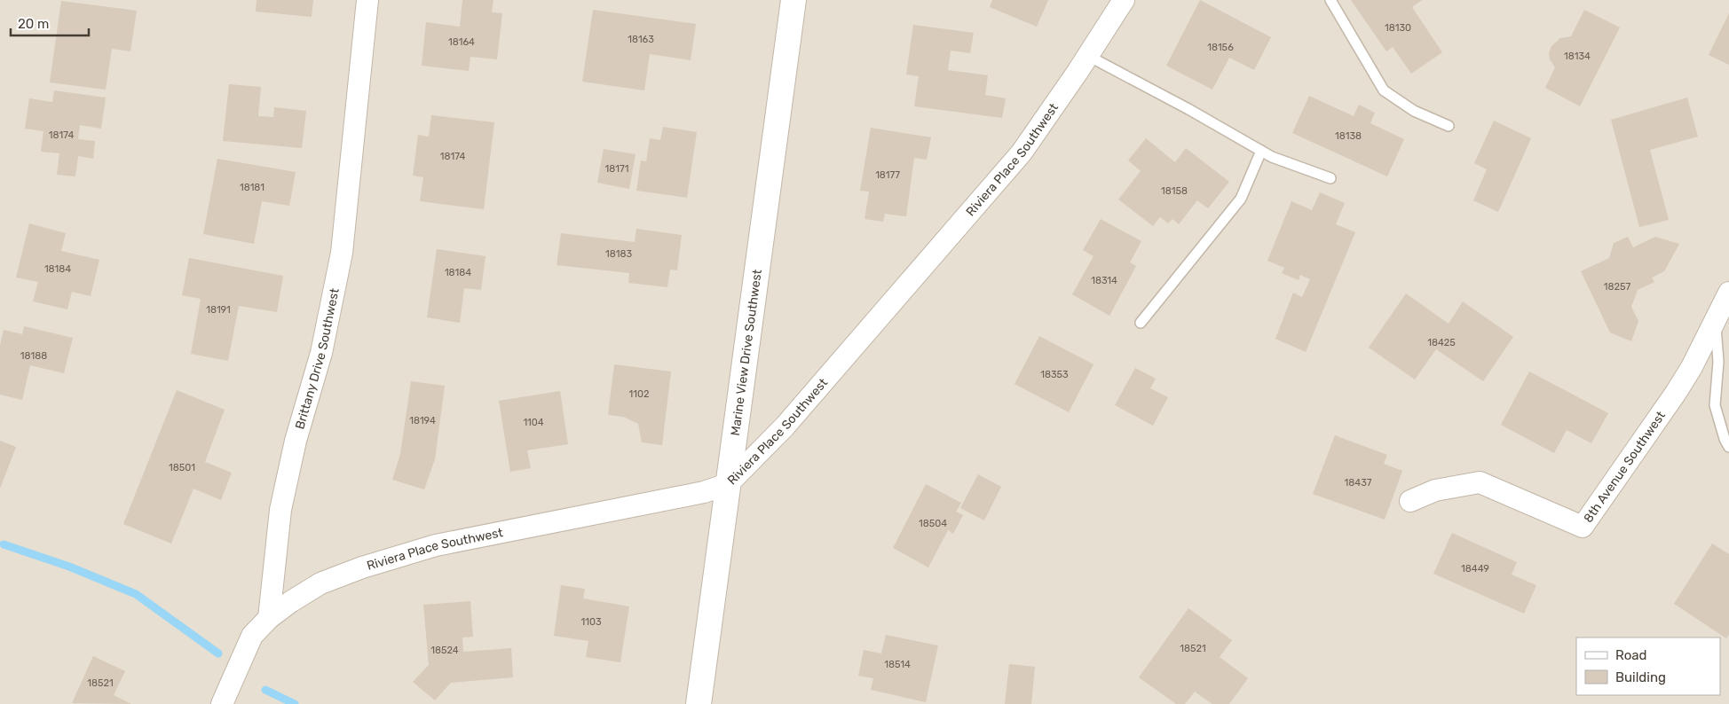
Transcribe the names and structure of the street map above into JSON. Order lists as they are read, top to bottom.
{
  "streets": {
    "street": [
      "Riviera Place Southwest",
      "Marine View Drive Southwest",
      "Brittany Drive Southwest",
      "8th Avenue Southwest"
    ]
  },
  "crossings": [
    ["Riviera Place Southwest", "Marine View Drive Southwest"],
    ["Riviera Place Southwest", "Brittany Drive Southwest"]
  ],
  "house_numbers": [
    "18130",
    "18163",
    "18164",
    "18156",
    "18134",
    "18174",
    "18138",
    "18174",
    "18171",
    "18177",
    "18181",
    "18158",
    "18183",
    "18184",
    "18184",
    "18314",
    "18257",
    "18191",
    "18425",
    "18188",
    "18353",
    "1102",
    "18194",
    "1104",
    "18501",
    "18437",
    "18504",
    "18449",
    "1103",
    "18521",
    "18524",
    "18514",
    "18521"
  ],
  "legend": ["Road", "Building"],
  "scale_bar": "20 m"
}
